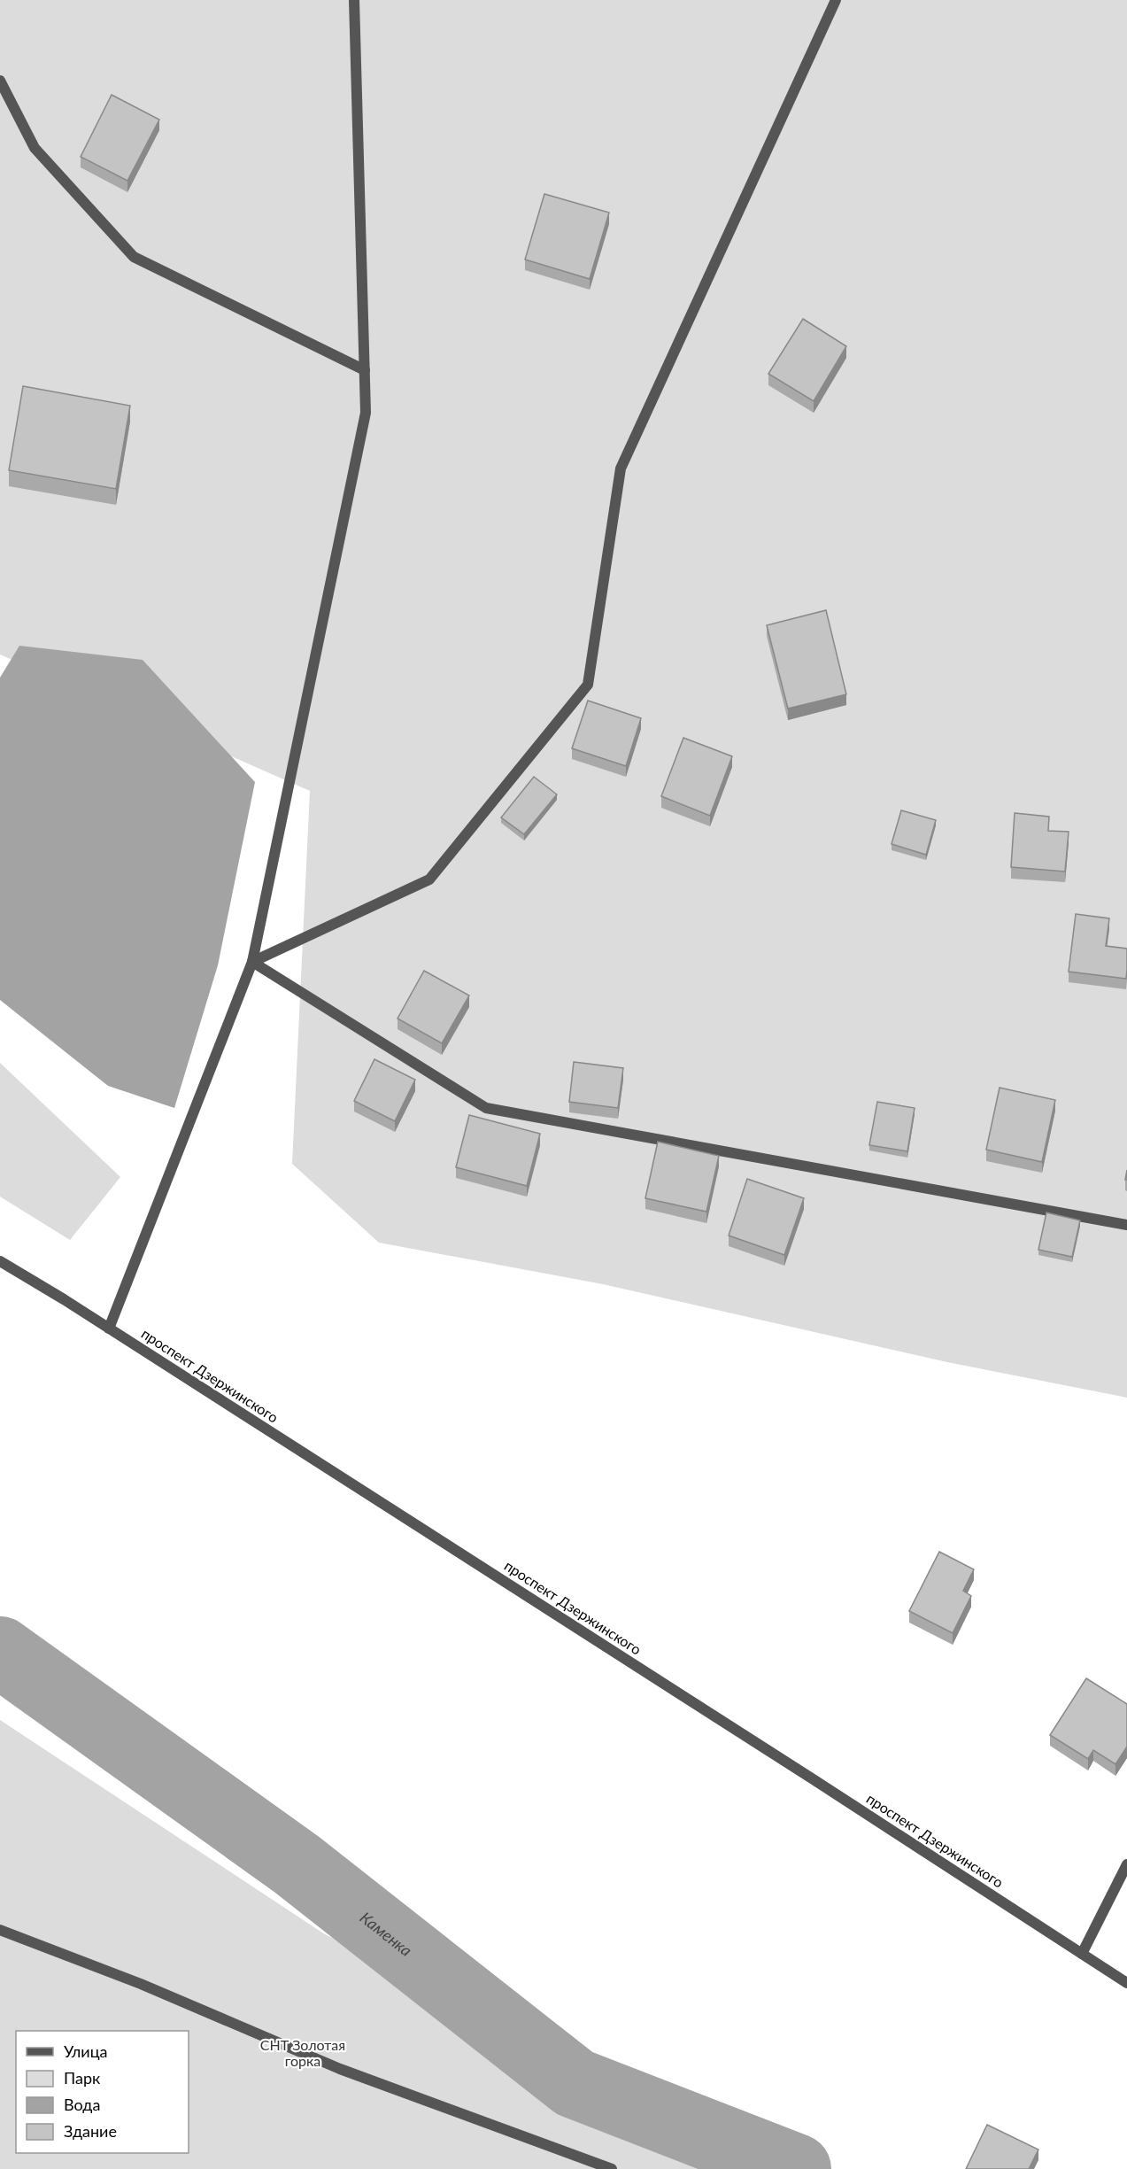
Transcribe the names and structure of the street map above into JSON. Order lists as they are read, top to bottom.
{
  "streets": {
    "street": ["проспект Дзержинского"]
  },
  "water": ["Каменка"],
  "parks": ["СНТ Золотая горка"],
  "legend": [
    "Улица",
    "Парк",
    "Вода",
    "Здание"
  ]
}
